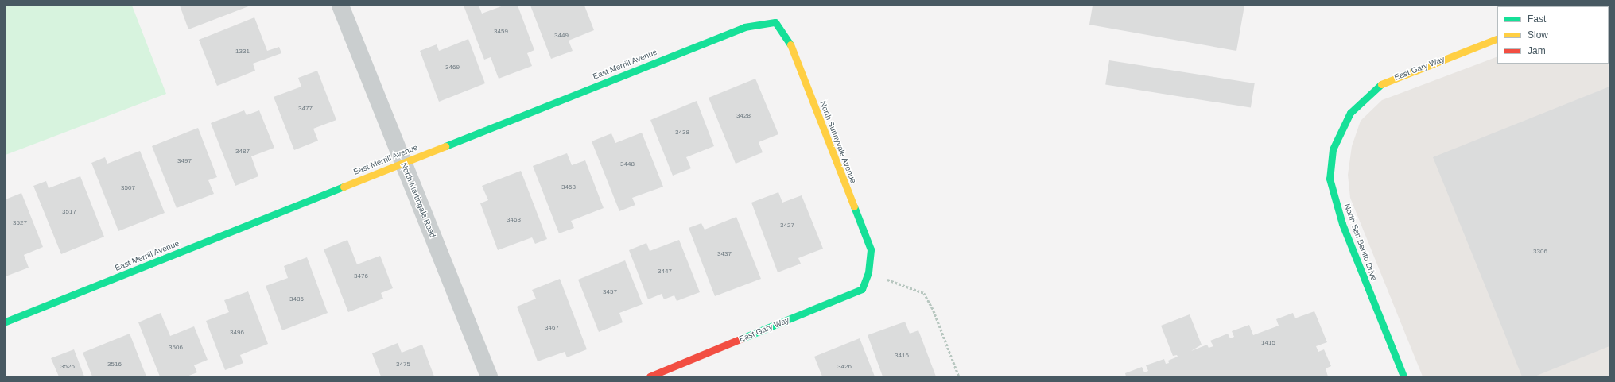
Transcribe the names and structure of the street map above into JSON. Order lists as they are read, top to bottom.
{
  "streets": {
    "street": [
      "East Merrill Avenue",
      "East Gary Way",
      "North Sunnyvale Avenue",
      "North Martingale Road",
      "North San Benito Drive"
    ]
  },
  "crossings": [
    ["East Merrill Avenue", "North Sunnyvale Avenue"],
    ["East Merrill Avenue", "North Martingale Road"],
    ["East Gary Way", "North Sunnyvale Avenue"],
    ["East Gary Way", "North San Benito Drive"]
  ],
  "house_numbers": [
    "3459",
    "3449",
    "1331",
    "3469",
    "3477",
    "3428",
    "3438",
    "3487",
    "3497",
    "3448",
    "3458",
    "3507",
    "3517",
    "3468",
    "3527",
    "3427",
    "3306",
    "3437",
    "3447",
    "3476",
    "3457",
    "3486",
    "3467",
    "3496",
    "1415",
    "3506",
    "3416",
    "3516",
    "3475",
    "3526",
    "3426"
  ],
  "legend": ["Fast", "Slow", "Jam"]
}
